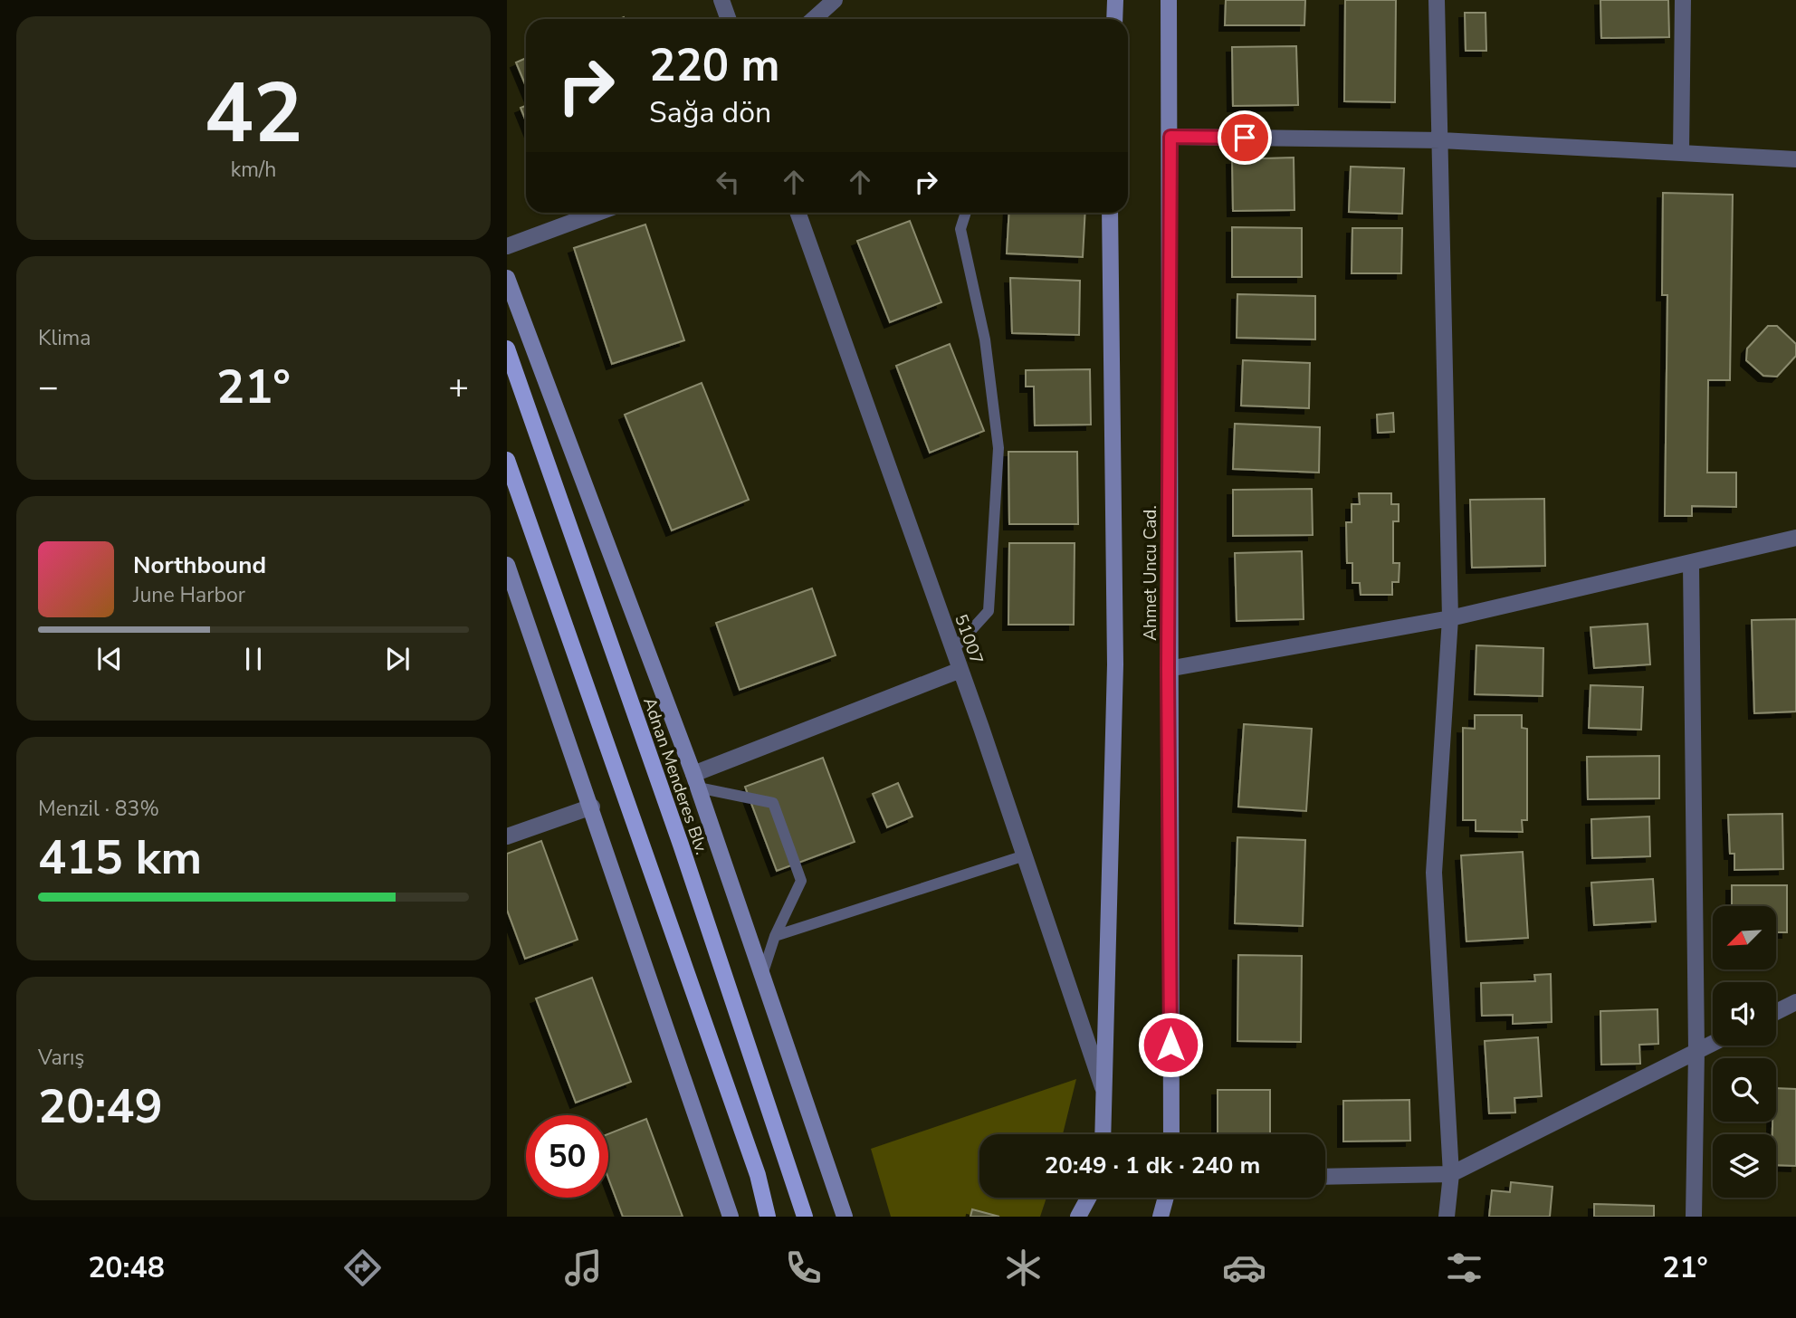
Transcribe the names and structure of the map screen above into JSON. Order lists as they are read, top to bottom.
{
  "streets": {
    "main road": ["Ahmet Uncu Cad.", "Adnan Menderes Blv."],
    "street": ["51007"]
  },
  "crossings": [
    ["Ahmet Uncu Cad.", "51007"]
  ],
  "north": "bottom left",
  "page": {
    "tile": [
      ["42", "km/h"],
      "Klima",
      ["Menzil · 83%", "415 km"],
      ["Varış", "20:49"]
    ],
    "turn": ["220 m", "Sağa dön"],
    "heat": ["−", "21°", "+"],
    "song": ["Northbound", "June Harbor"],
    "limit": "50",
    "trip": "20:49 · 1 dk · 240 m",
    "tabs": ["20:48", "21°"]
  }
}
